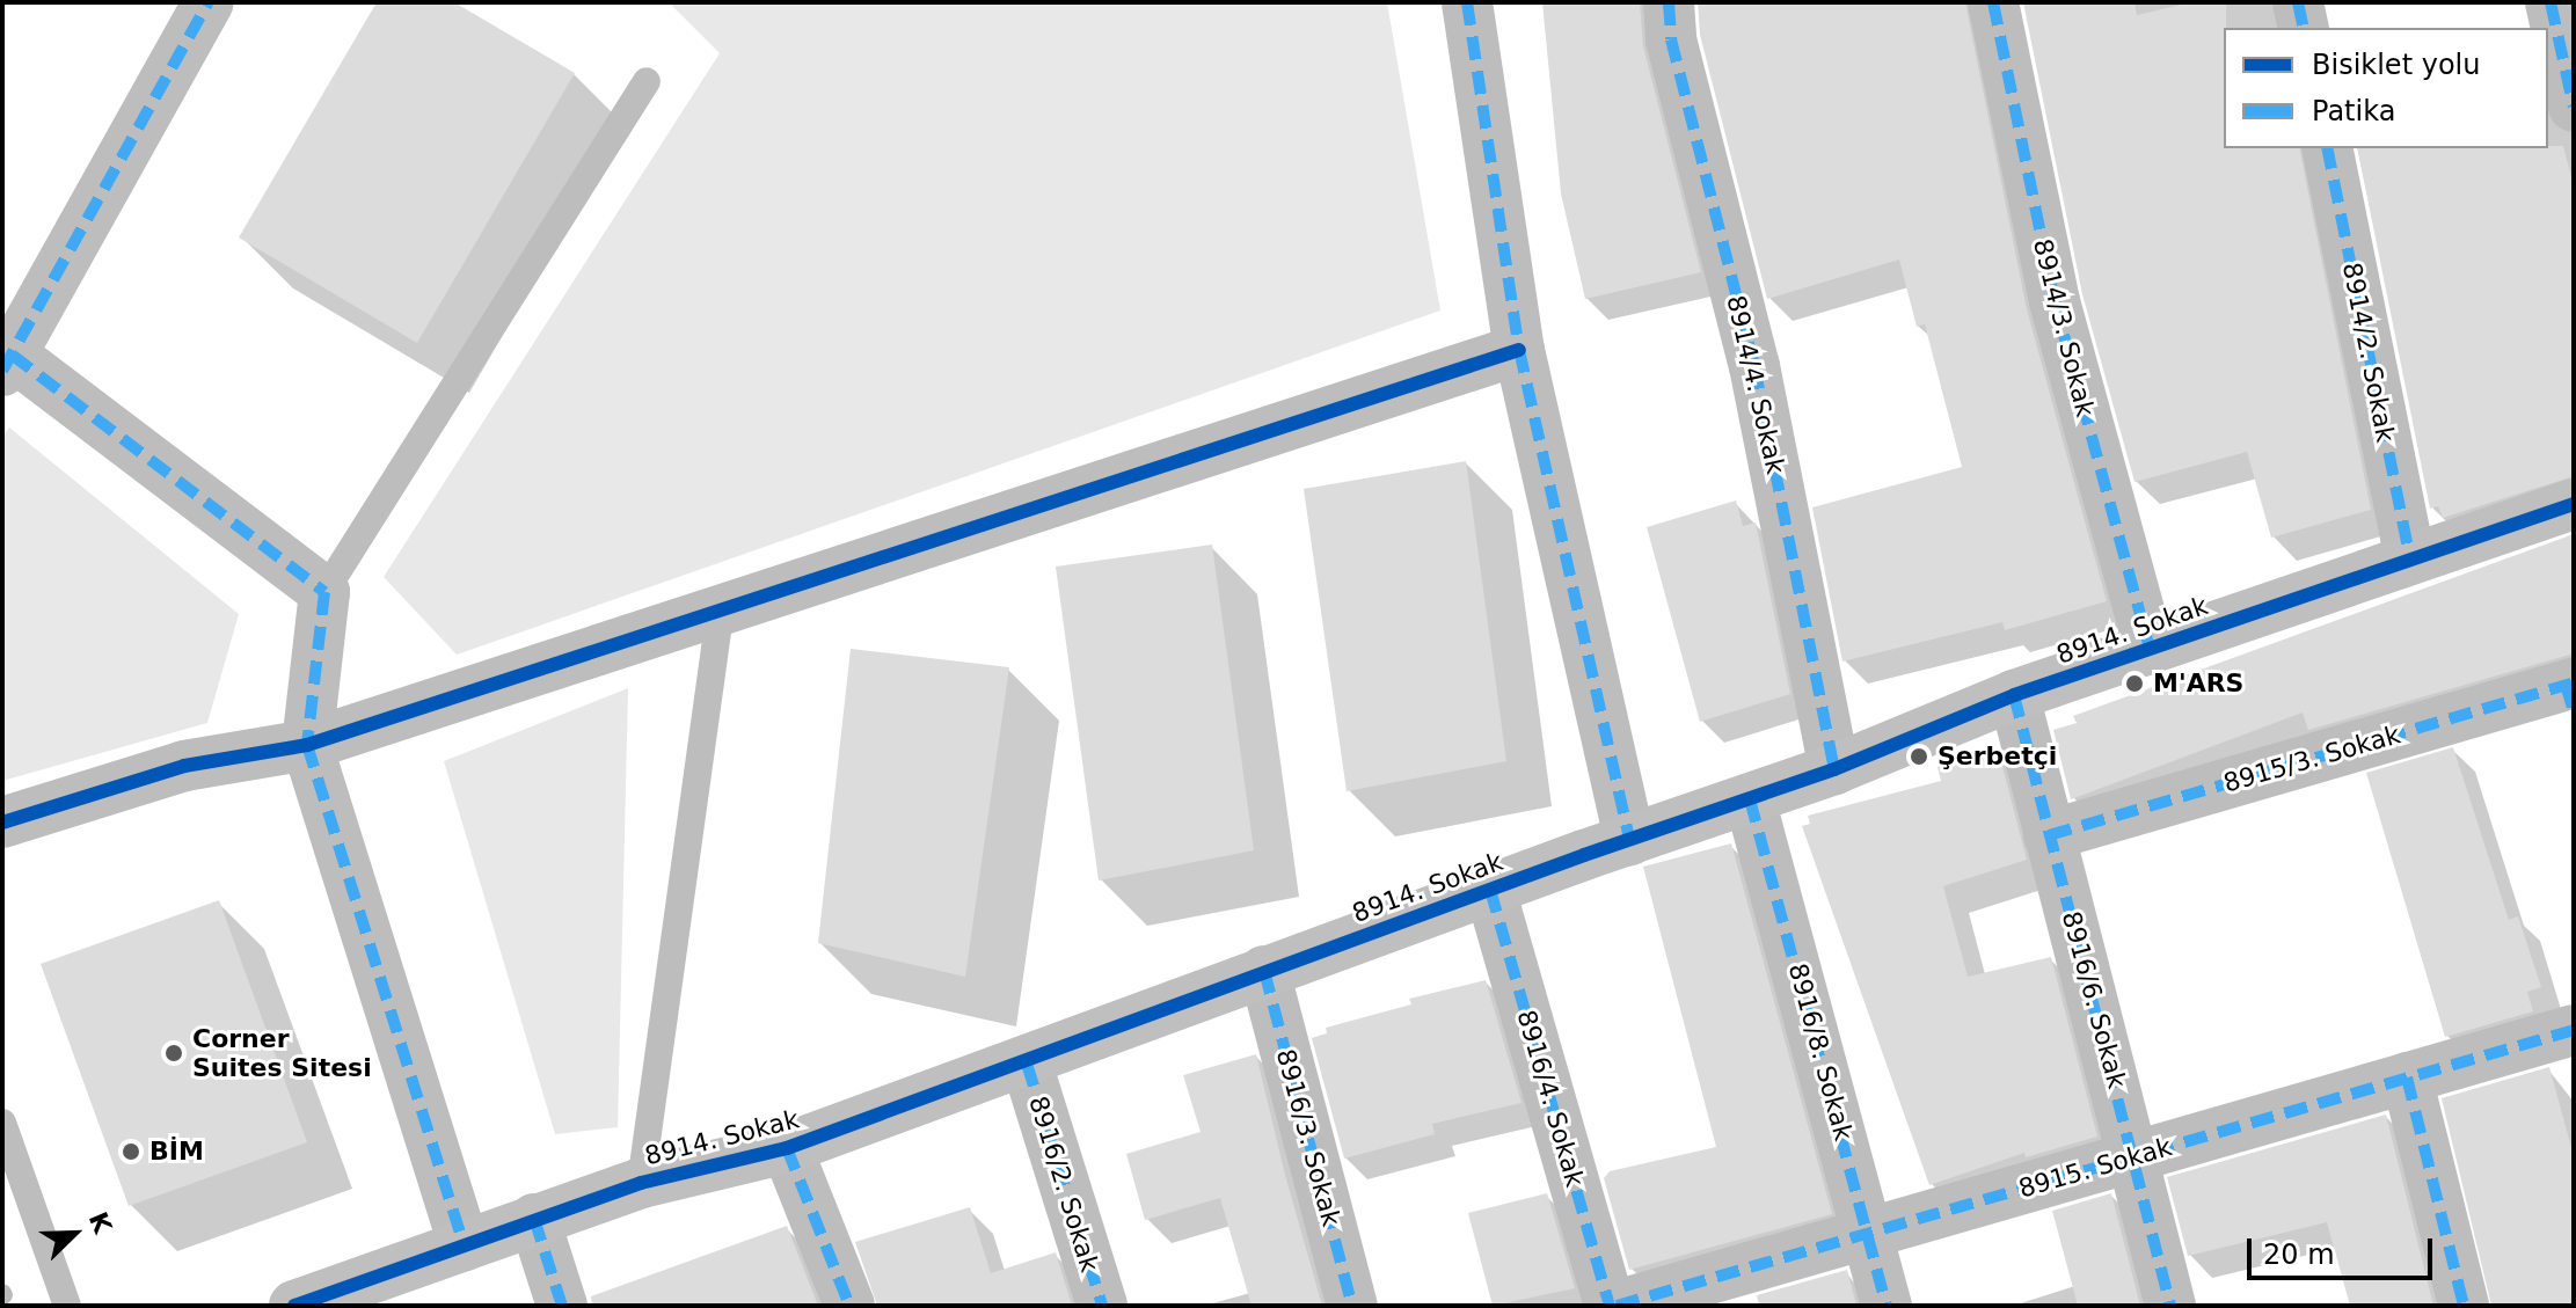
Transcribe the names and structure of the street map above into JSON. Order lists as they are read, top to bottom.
{
  "streets": {
    "street": [
      "8914/3. Sokak",
      "8914/2. Sokak",
      "8914/4. Sokak",
      "8914. Sokak",
      "8915/3. Sokak",
      "8916/6. Sokak",
      "8916/8. Sokak",
      "8916/4. Sokak",
      "8916/3. Sokak",
      "8915. Sokak",
      "8916/2. Sokak"
    ]
  },
  "crossings": [
    ["8914/3. Sokak", "8914. Sokak"],
    ["8914/2. Sokak", "8914. Sokak"],
    ["8914/4. Sokak", "8914. Sokak"],
    ["8914. Sokak", "8916/6. Sokak"],
    ["8914. Sokak", "8916/8. Sokak"],
    ["8914. Sokak", "8916/4. Sokak"],
    ["8914. Sokak", "8916/3. Sokak"],
    ["8914. Sokak", "8916/2. Sokak"],
    ["8915/3. Sokak", "8916/6. Sokak"],
    ["8916/6. Sokak", "8915. Sokak"],
    ["8916/8. Sokak", "8915. Sokak"],
    ["8916/4. Sokak", "8915. Sokak"]
  ],
  "places": [
    "M'ARS",
    "Şerbetçi",
    "Corner Suites Sitesi",
    "BİM"
  ],
  "legend": ["Bisiklet yolu", "Patika"],
  "scale_bar": "20 m",
  "north": "top right"
}
